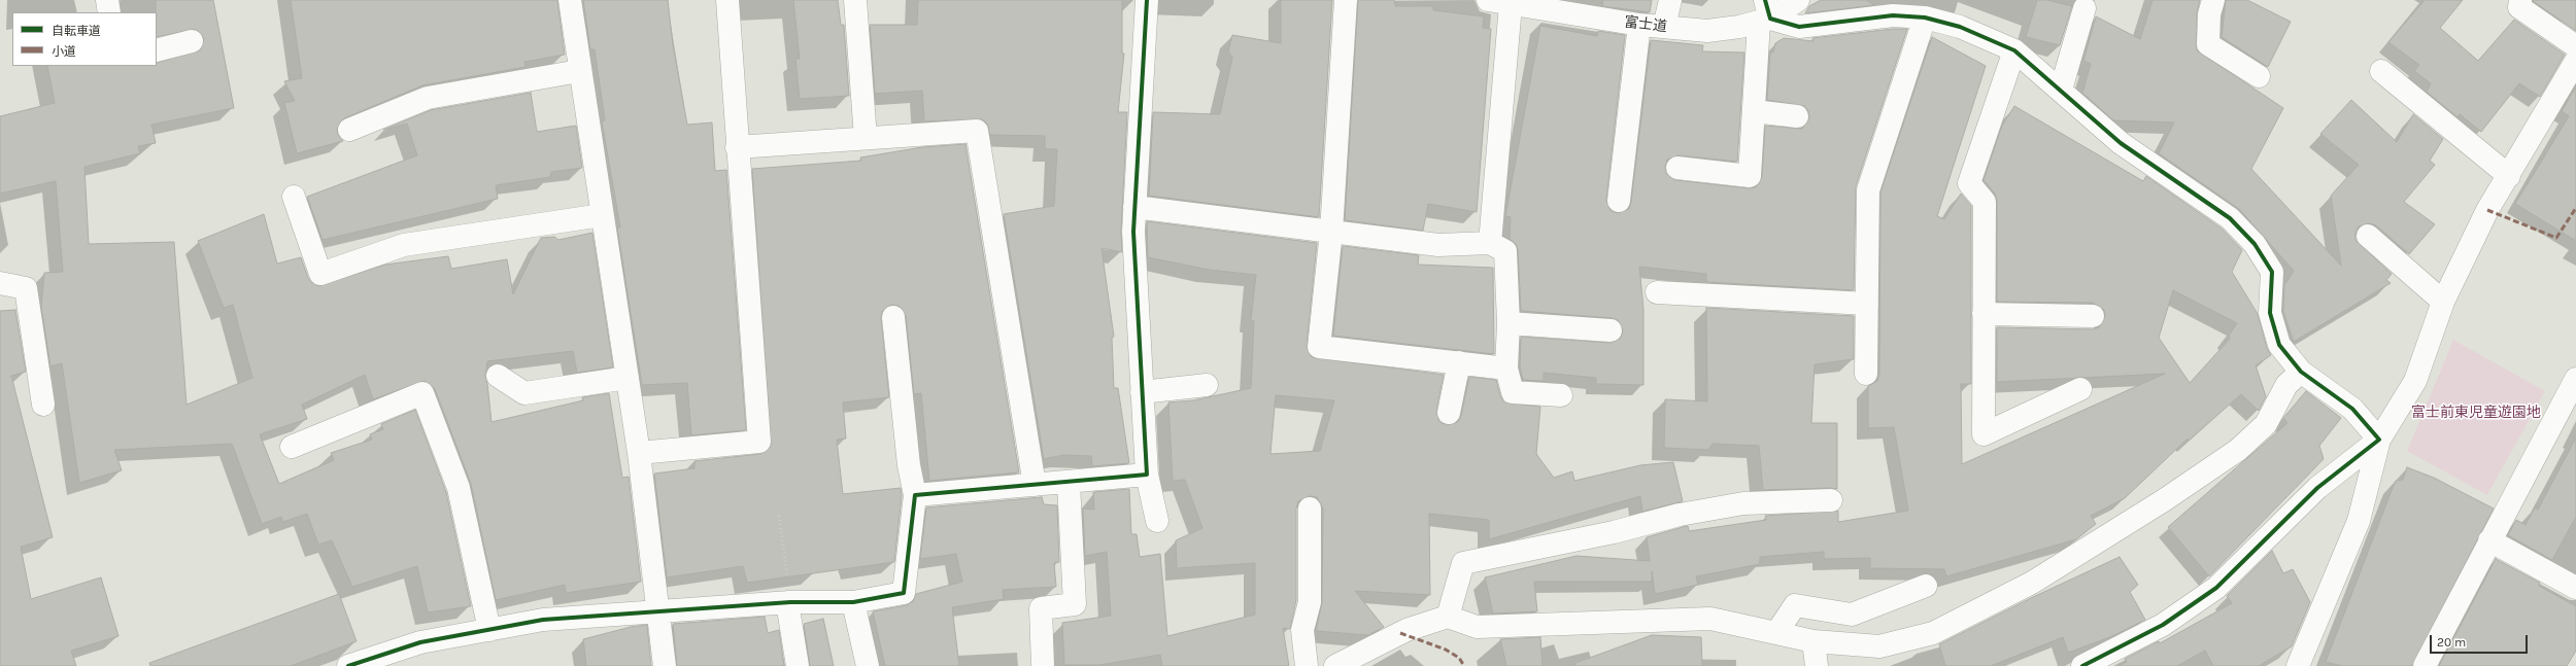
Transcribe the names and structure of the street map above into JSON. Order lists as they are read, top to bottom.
{
  "streets": {
    "street": ["富士道"]
  },
  "parks": ["富士前東児童遊園地"],
  "legend": ["自転車道", "小道"],
  "scale_bar": "20 m"
}
